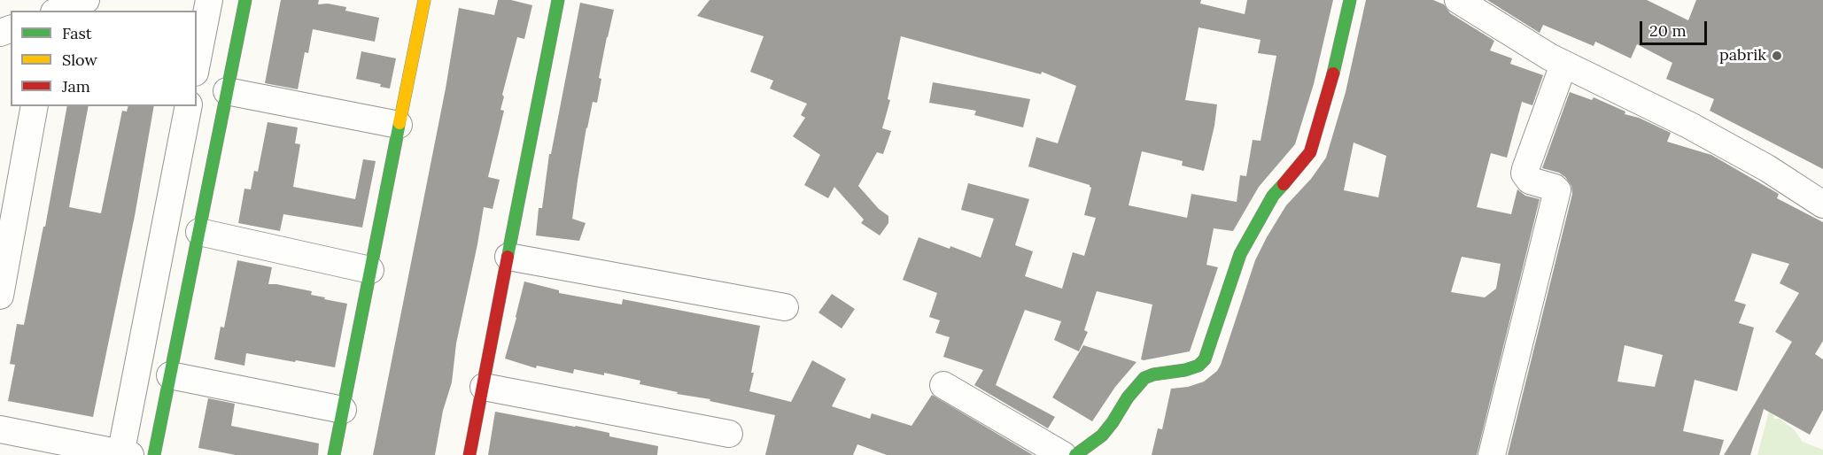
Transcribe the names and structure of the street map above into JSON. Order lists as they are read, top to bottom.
{
  "places": ["pabrik"],
  "legend": ["Fast", "Slow", "Jam"],
  "scale_bar": "20 m"
}
